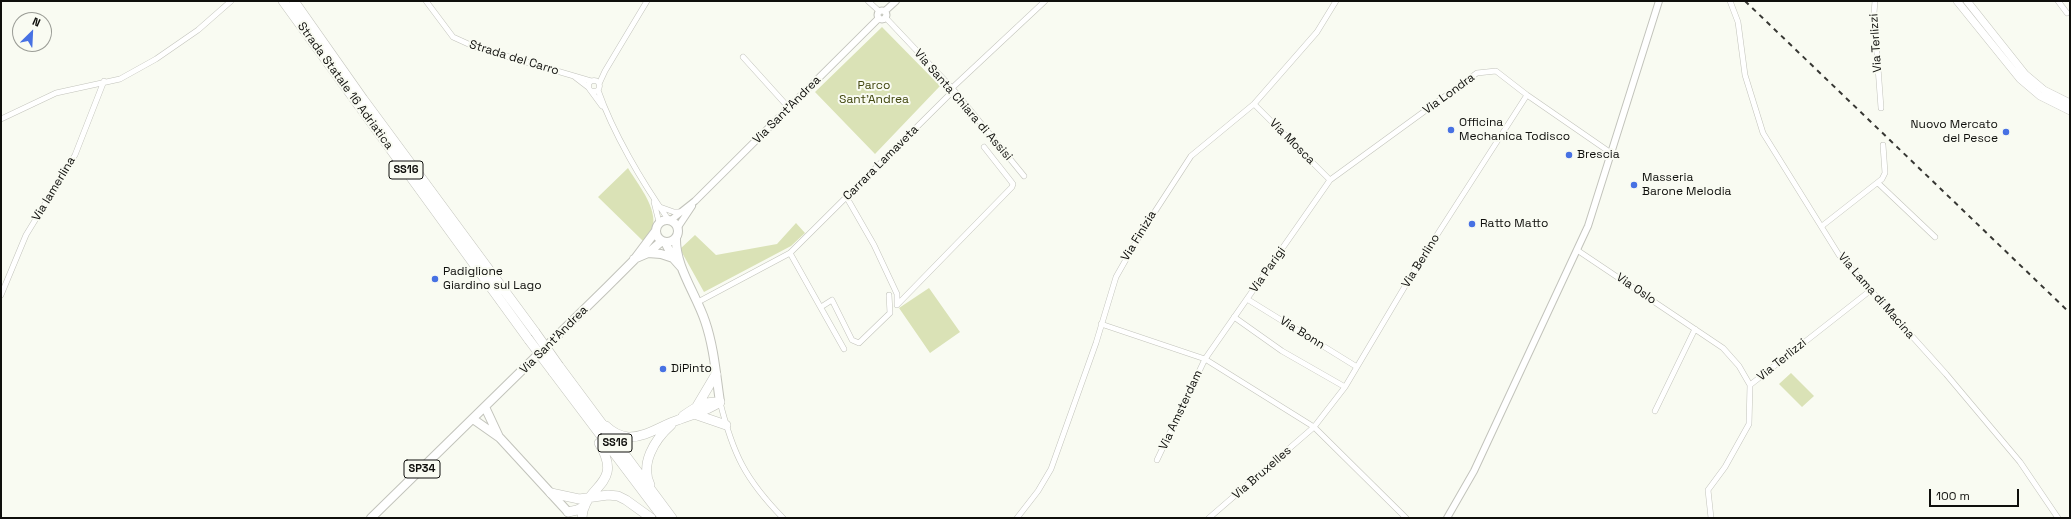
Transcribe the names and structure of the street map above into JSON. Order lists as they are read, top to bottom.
{
  "streets": {
    "highway": ["Strada Statale 16 Adriatica", "SS16"],
    "main road": ["Via Sant'Andrea", "SP34"],
    "street": [
      "Via Terlizzi",
      "Strada del Carro",
      "Via Londra",
      "Via Santa Chiara di Assisi",
      "Via Mosca",
      "Carrara Lamaveta",
      "Via lamerlina",
      "Via Finizia",
      "Via Berlino",
      "Via Parigi",
      "Via Oslo",
      "Via Lama di Macina",
      "Via Bonn",
      "Via Amsterdam",
      "Via Bruxelles"
    ]
  },
  "crossings": [
    ["Via Terlizzi", "Via Oslo"],
    ["Via Terlizzi", "Via Lama di Macina"],
    ["Strada del Carro", "Via Sant'Andrea"],
    ["Via Londra", "Via Mosca"],
    ["Via Londra", "Via Berlino"],
    ["Via Londra", "Via Parigi"],
    ["Via Santa Chiara di Assisi", "Via Sant'Andrea"],
    ["Via Santa Chiara di Assisi", "Carrara Lamaveta"],
    ["Via Sant'Andrea", "SP34"],
    ["Via Mosca", "Via Finizia"],
    ["Via Mosca", "Via Parigi"],
    ["Via Berlino", "Via Bonn"],
    ["Via Berlino", "Via Bruxelles"],
    ["Via Parigi", "Via Bonn"],
    ["Via Parigi", "Via Amsterdam"]
  ],
  "parks": ["Parco Sant'Andrea"],
  "places": [
    "Officina Mechanica Todisco",
    "Nuovo Mercato del Pesce",
    "Brescia",
    "Masseria Barone Melodia",
    "Ratto Matto",
    "Padiglione Giardino sul Lago",
    "DiPinto"
  ],
  "scale_bar": "100 m",
  "north": "top right"
}
